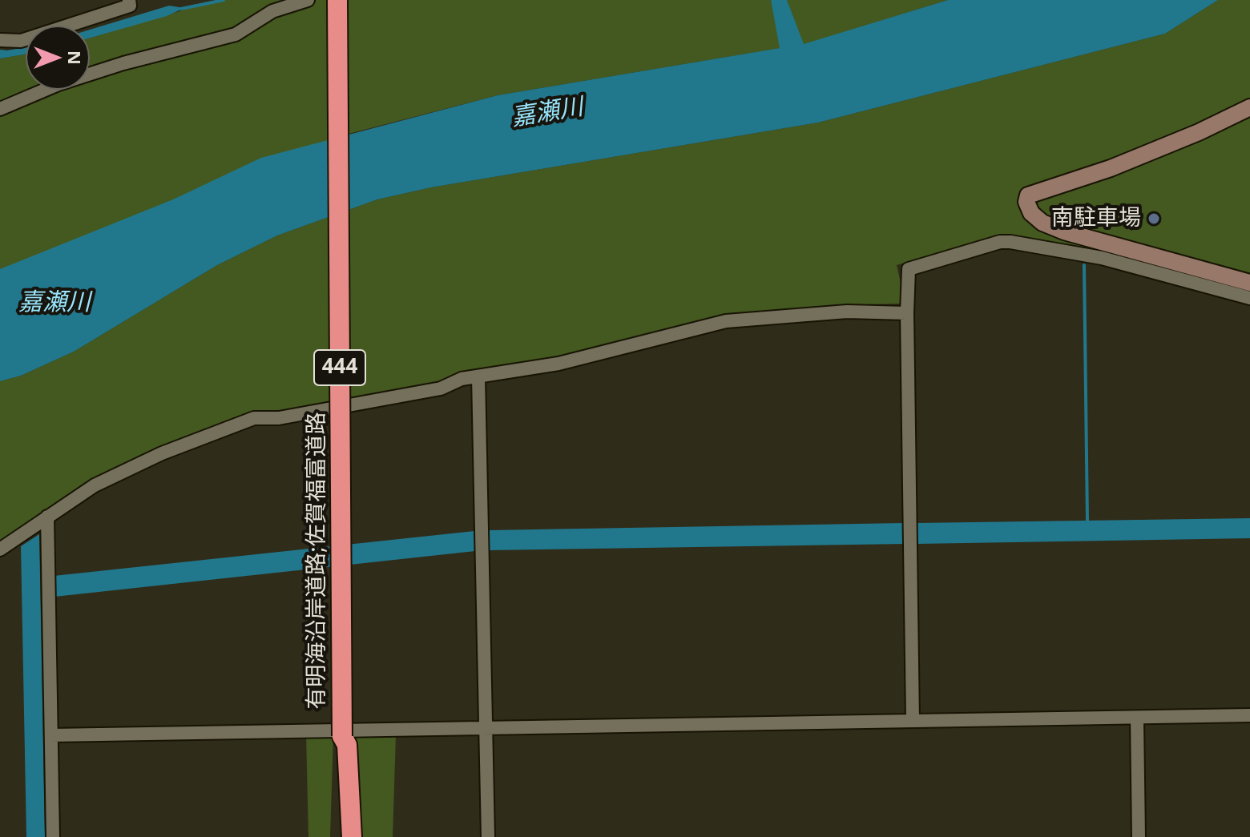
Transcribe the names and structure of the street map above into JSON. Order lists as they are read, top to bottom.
{
  "streets": {
    "highway": ["444", "有明海沿岸道路;佐賀福富道路"]
  },
  "water": ["嘉瀬川"],
  "places": ["南駐車場"],
  "north": "right"
}
